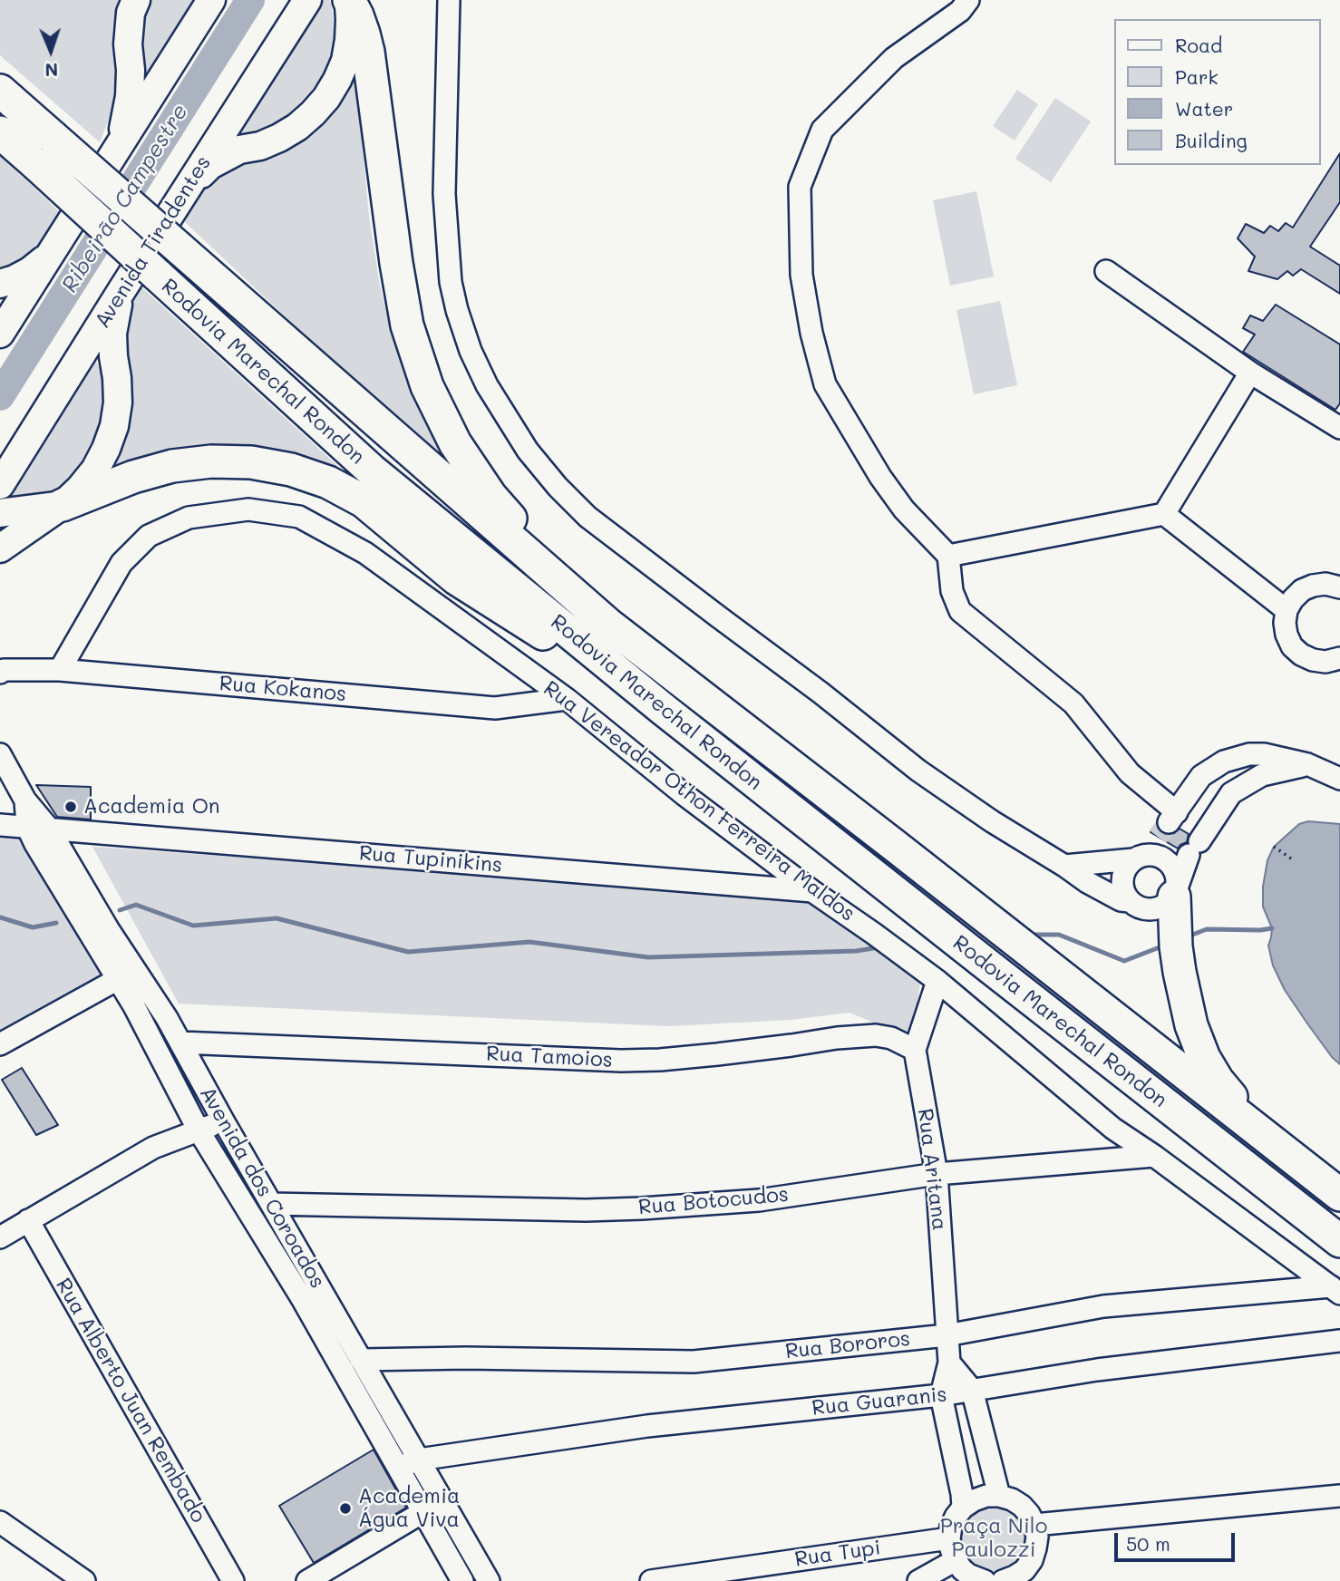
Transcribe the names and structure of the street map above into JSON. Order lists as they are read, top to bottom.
{
  "streets": {
    "highway": ["Rodovia Marechal Rondon"],
    "main road": ["Avenida Tiradentes"],
    "street": [
      "Rua Kokanos",
      "Rua Vereador Othon Ferreira Maldos",
      "Rua Tupinikins",
      "Rua Tamoios",
      "Rua Aritana",
      "Avenida dos Coroados",
      "Rua Botocudos",
      "Rua Bororos",
      "Rua Alberto Juan Rembado",
      "Rua Guaranis",
      "Rua Tupi"
    ]
  },
  "crossings": [
    ["Rua Kokanos", "Rua Vereador Othon Ferreira Maldos"],
    ["Rua Vereador Othon Ferreira Maldos", "Rua Tupinikins"],
    ["Rua Vereador Othon Ferreira Maldos", "Rua Aritana"],
    ["Rua Vereador Othon Ferreira Maldos", "Rua Botocudos"],
    ["Rua Vereador Othon Ferreira Maldos", "Rua Bororos"],
    ["Rua Tupinikins", "Avenida dos Coroados"],
    ["Rua Tamoios", "Rua Aritana"],
    ["Rua Tamoios", "Avenida dos Coroados"],
    ["Rua Aritana", "Rua Botocudos"],
    ["Rua Aritana", "Rua Bororos"],
    ["Rua Aritana", "Rua Guaranis"],
    ["Avenida dos Coroados", "Rua Botocudos"],
    ["Avenida dos Coroados", "Rua Bororos"],
    ["Avenida dos Coroados", "Rua Guaranis"]
  ],
  "water": ["Ribeirão Campestre"],
  "parks": ["Praça Nilo Paulozzi"],
  "places": ["Academia On", "Academia Água Viva"],
  "legend": [
    "Road",
    "Park",
    "Water",
    "Building"
  ],
  "scale_bar": "50 m",
  "north": "bottom"
}
